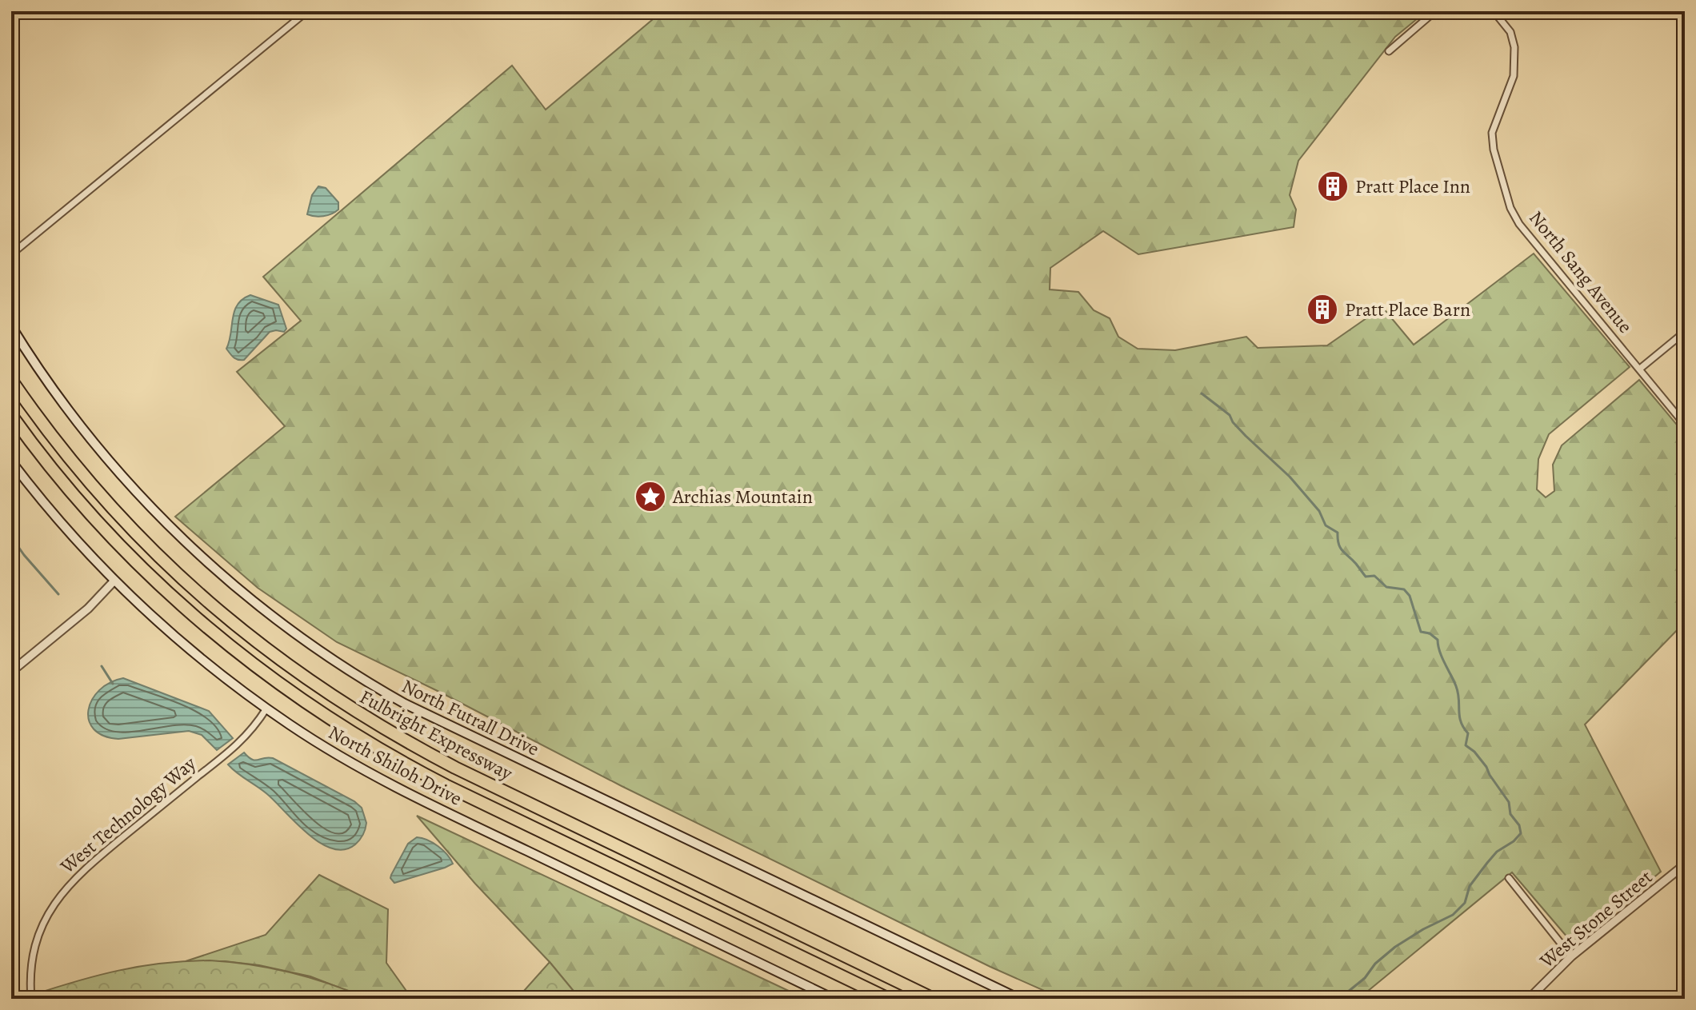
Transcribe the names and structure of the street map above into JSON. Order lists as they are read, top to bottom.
{
  "streets": {
    "highway": ["Fulbright Expressway"],
    "main road": ["North Futrall Drive", "North Shiloh Drive"],
    "street": ["North Sang Avenue", "West Technology Way", "West Stone Street"]
  },
  "crossings": [
    ["North Shiloh Drive", "West Technology Way"]
  ],
  "places": {
    "building": ["Pratt Place Inn", "Pratt Place Barn"],
    "place": ["Archias Mountain"]
  }
}
